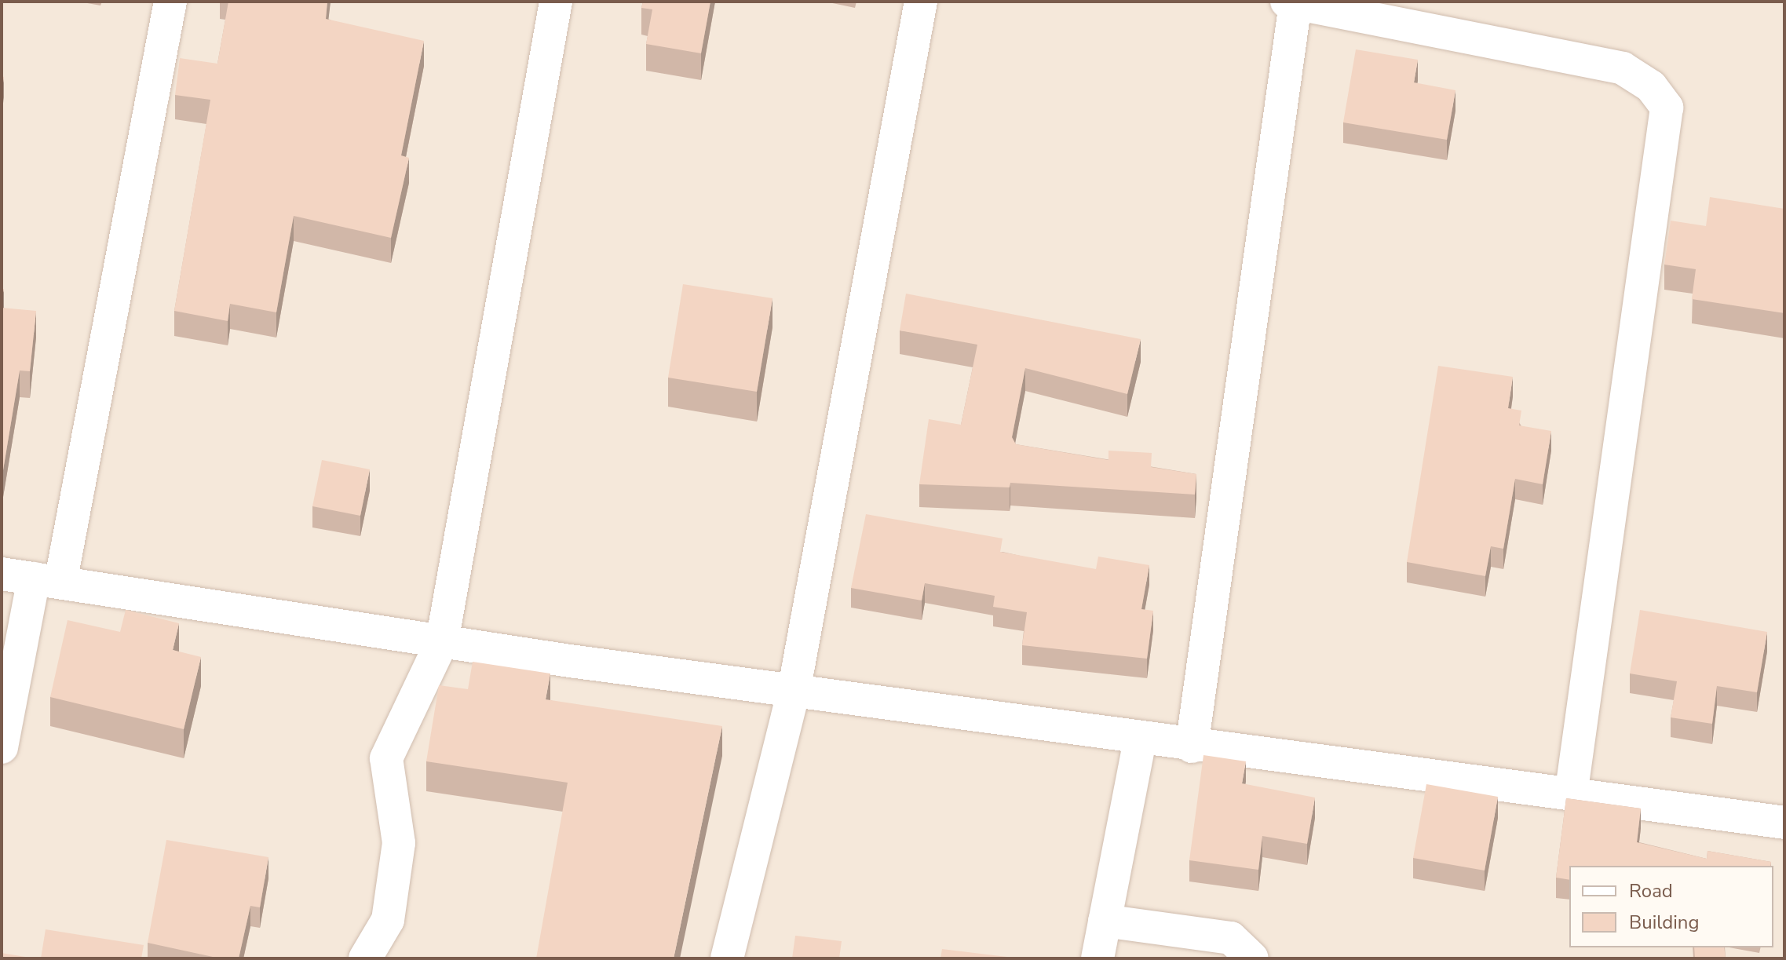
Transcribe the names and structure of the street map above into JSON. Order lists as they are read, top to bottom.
{
  "legend": ["Road", "Building"]
}
